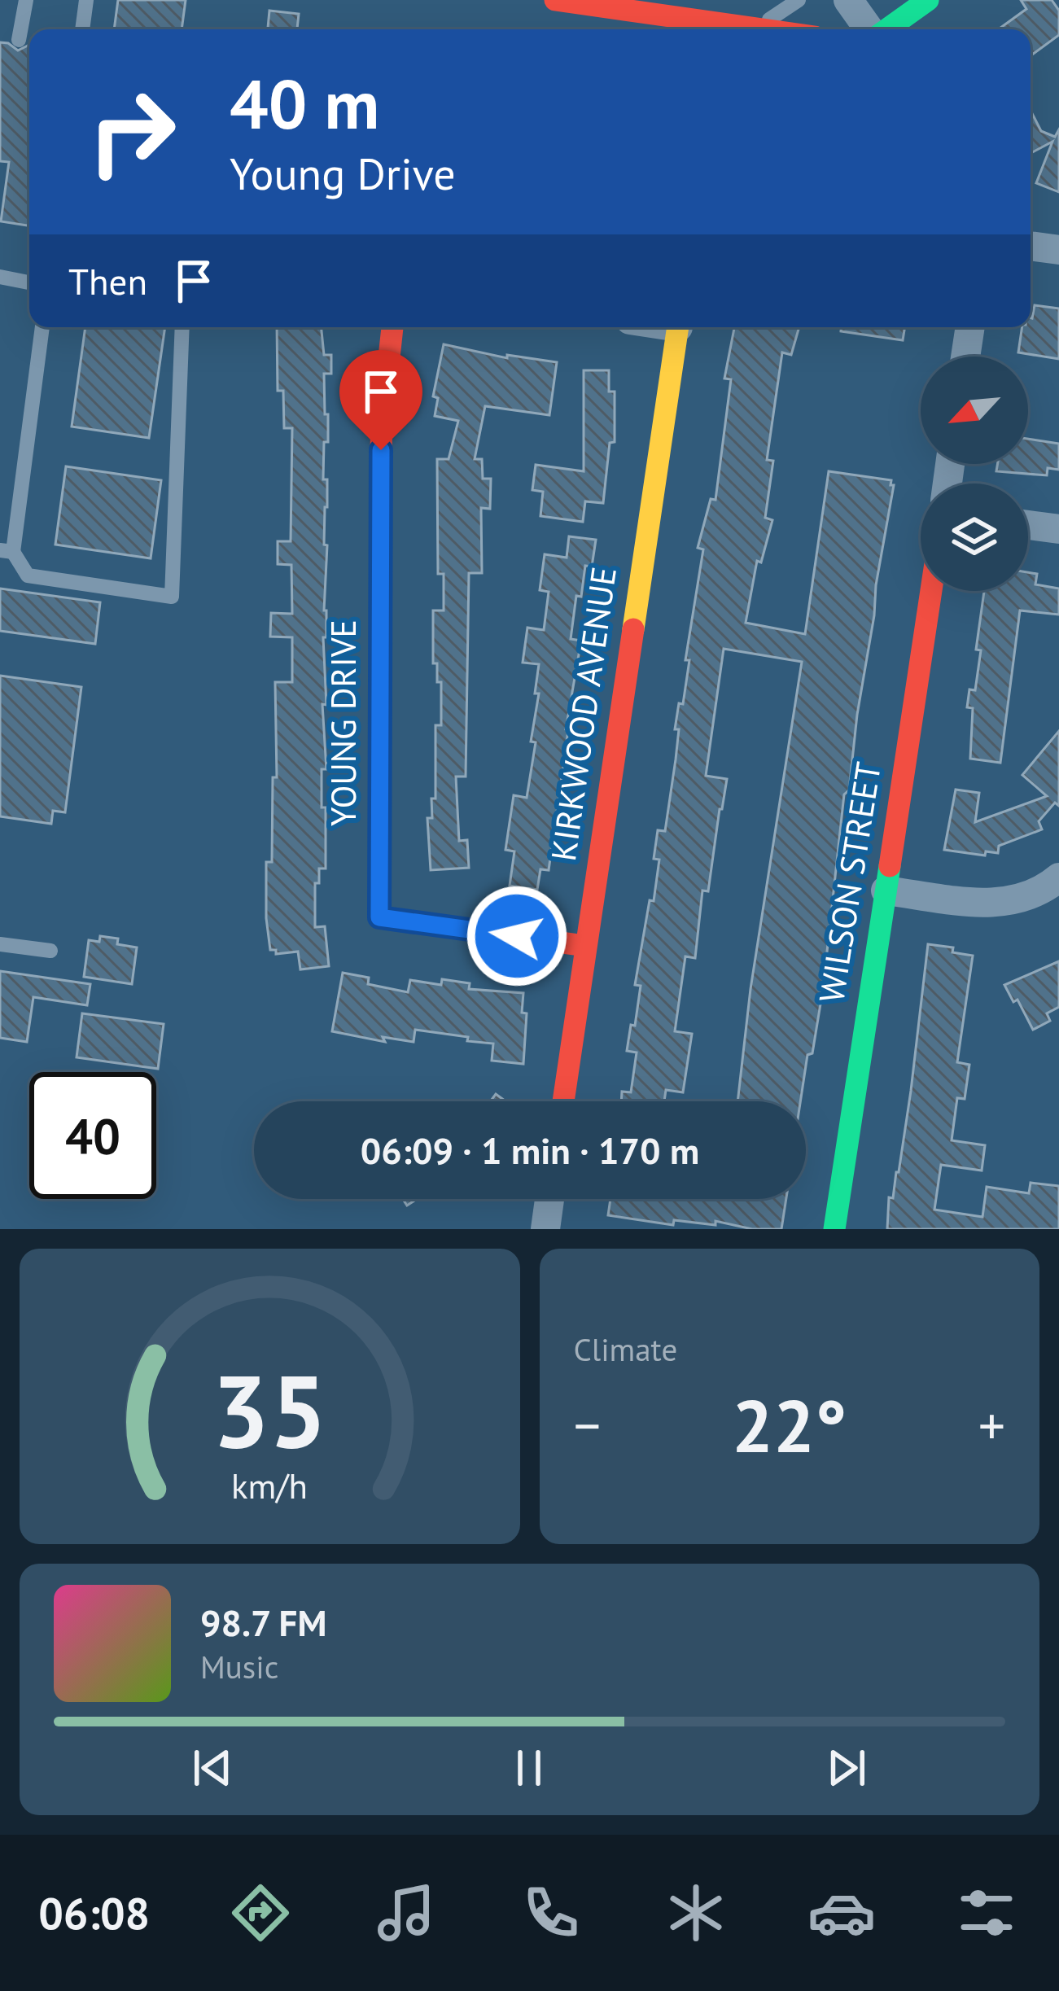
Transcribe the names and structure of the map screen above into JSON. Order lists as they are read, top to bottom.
{
  "streets": {
    "street": ["KIRKWOOD AVENUE", "YOUNG DRIVE", "WILSON STREET"]
  },
  "crossings": [
    ["KIRKWOOD AVENUE", "YOUNG DRIVE"]
  ],
  "north": "bottom left",
  "page": {
    "turn": ["40 m", "Young Drive"],
    "then": "Then",
    "limit": "40",
    "trip": "06:09 · 1 min · 170 m",
    "tile": "Climate",
    "heat": ["−", "22°", "+"],
    "song": ["98.7 FM", "Music"],
    "tabs": "06:08",
    "gauge": ["35", "km/h"]
  }
}
